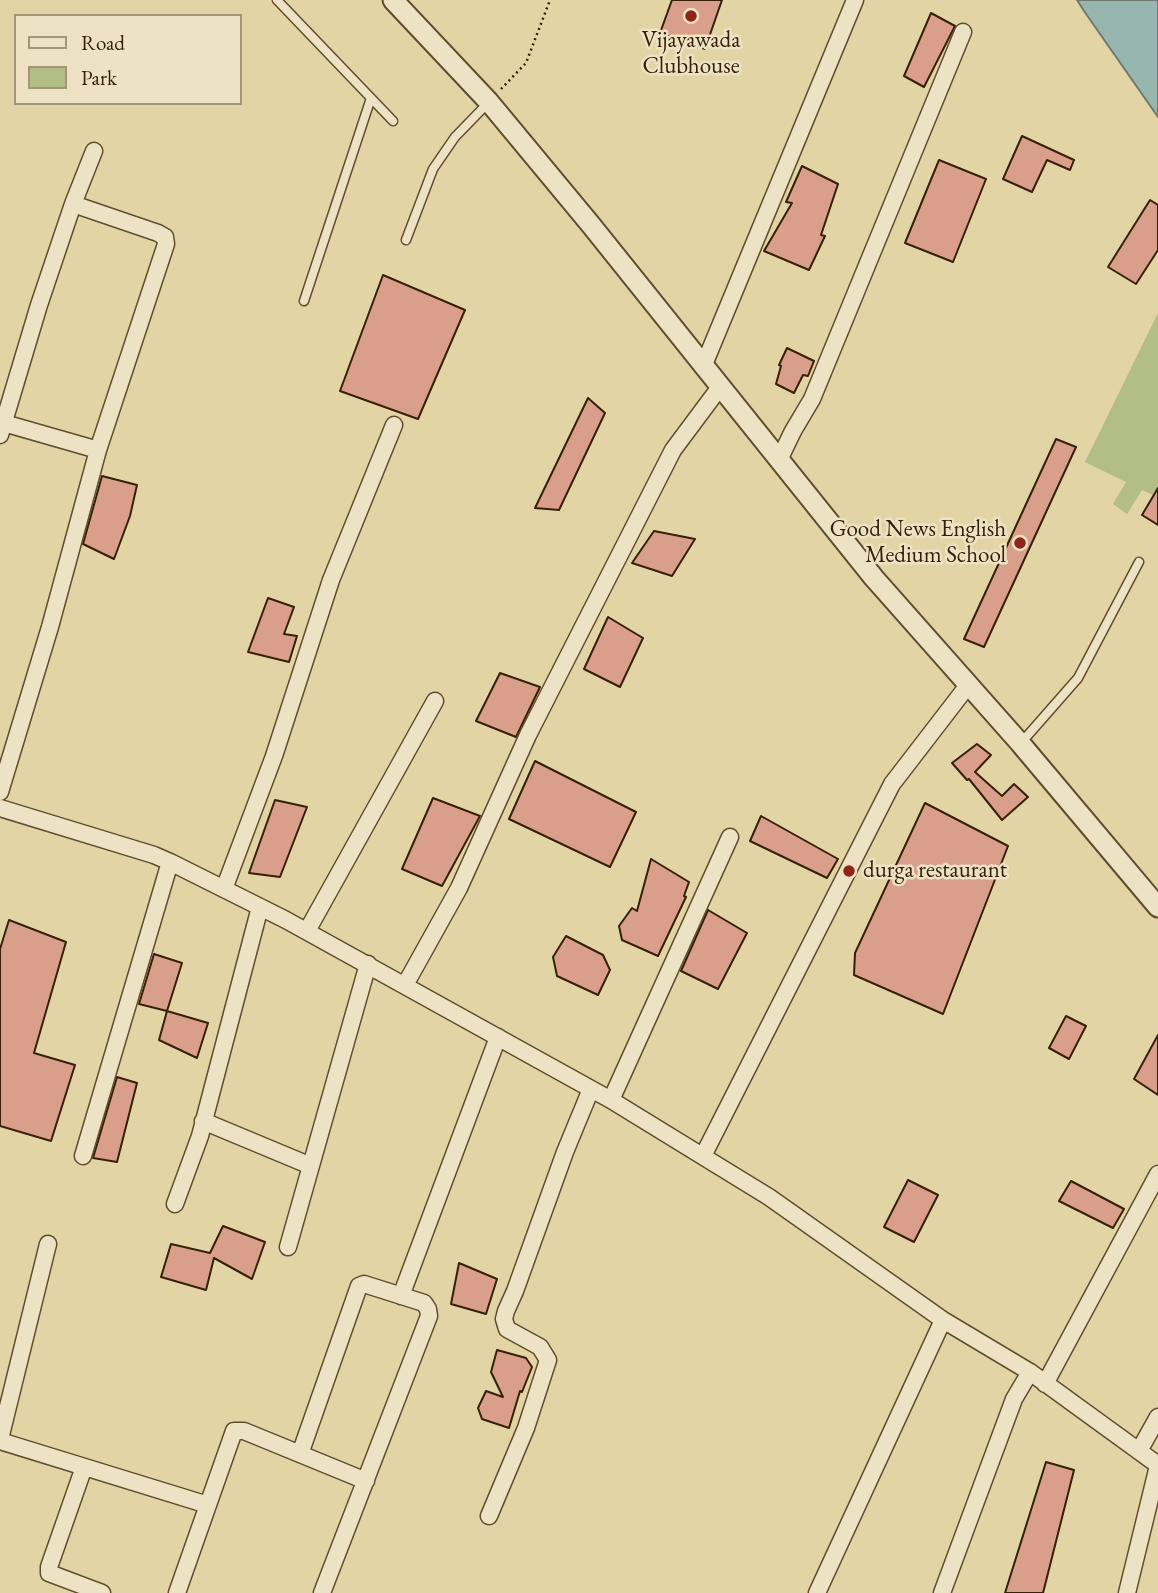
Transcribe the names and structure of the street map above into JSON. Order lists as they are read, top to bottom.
{
  "places": ["Vijayawada Clubhouse", "Good News English Medium School", "durga restaurant"],
  "legend": ["Road", "Park"]
}
